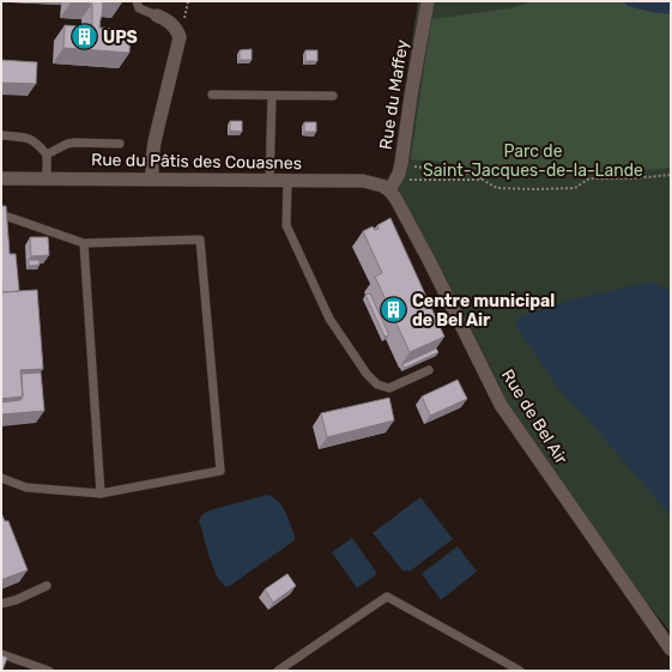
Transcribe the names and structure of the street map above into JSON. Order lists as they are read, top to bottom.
{
  "streets": {
    "street": ["Rue du Maffey", "Rue du Pâtis des Couasnes", "Rue de Bel Air"]
  },
  "crossings": [
    ["Rue du Maffey", "Rue du Pâtis des Couasnes"],
    ["Rue du Maffey", "Rue de Bel Air"],
    ["Rue du Pâtis des Couasnes", "Rue de Bel Air"]
  ],
  "parks": ["Parc de Saint-Jacques-de-la-Lande"],
  "places": {
    "building": ["UPS", "Centre municipal de Bel Air"]
  }
}
